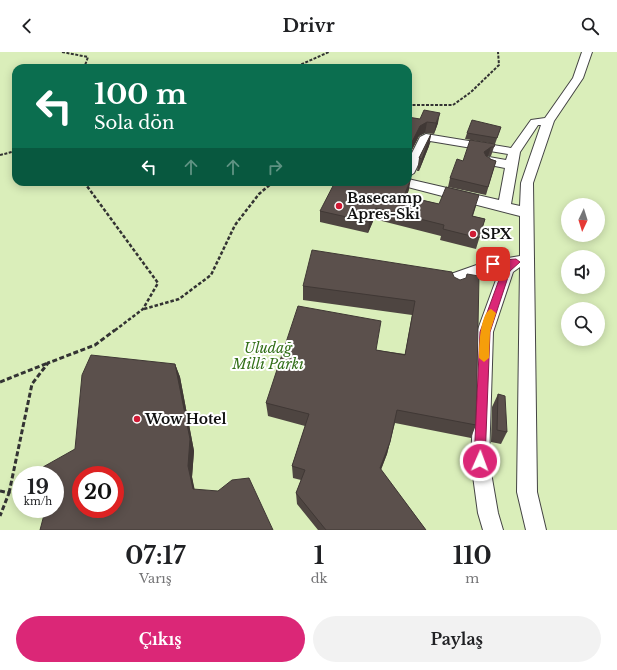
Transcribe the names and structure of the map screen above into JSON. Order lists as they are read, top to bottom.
{
  "parks": ["Uludağ Millî Parkı"],
  "places": ["Basecamp Apres-Ski", "SPX", "Wow Hotel"],
  "north": "bottom",
  "page": {
    "header": "Drivr",
    "turn": ["100 m", "Sola dön"],
    "speed": "19 km/h",
    "limit": "20",
    "eta": [
      "07:17",
      "Varış",
      "1",
      "dk",
      "110",
      "m"
    ],
    "buttons": ["Çıkış", "Paylaş"]
  }
}
